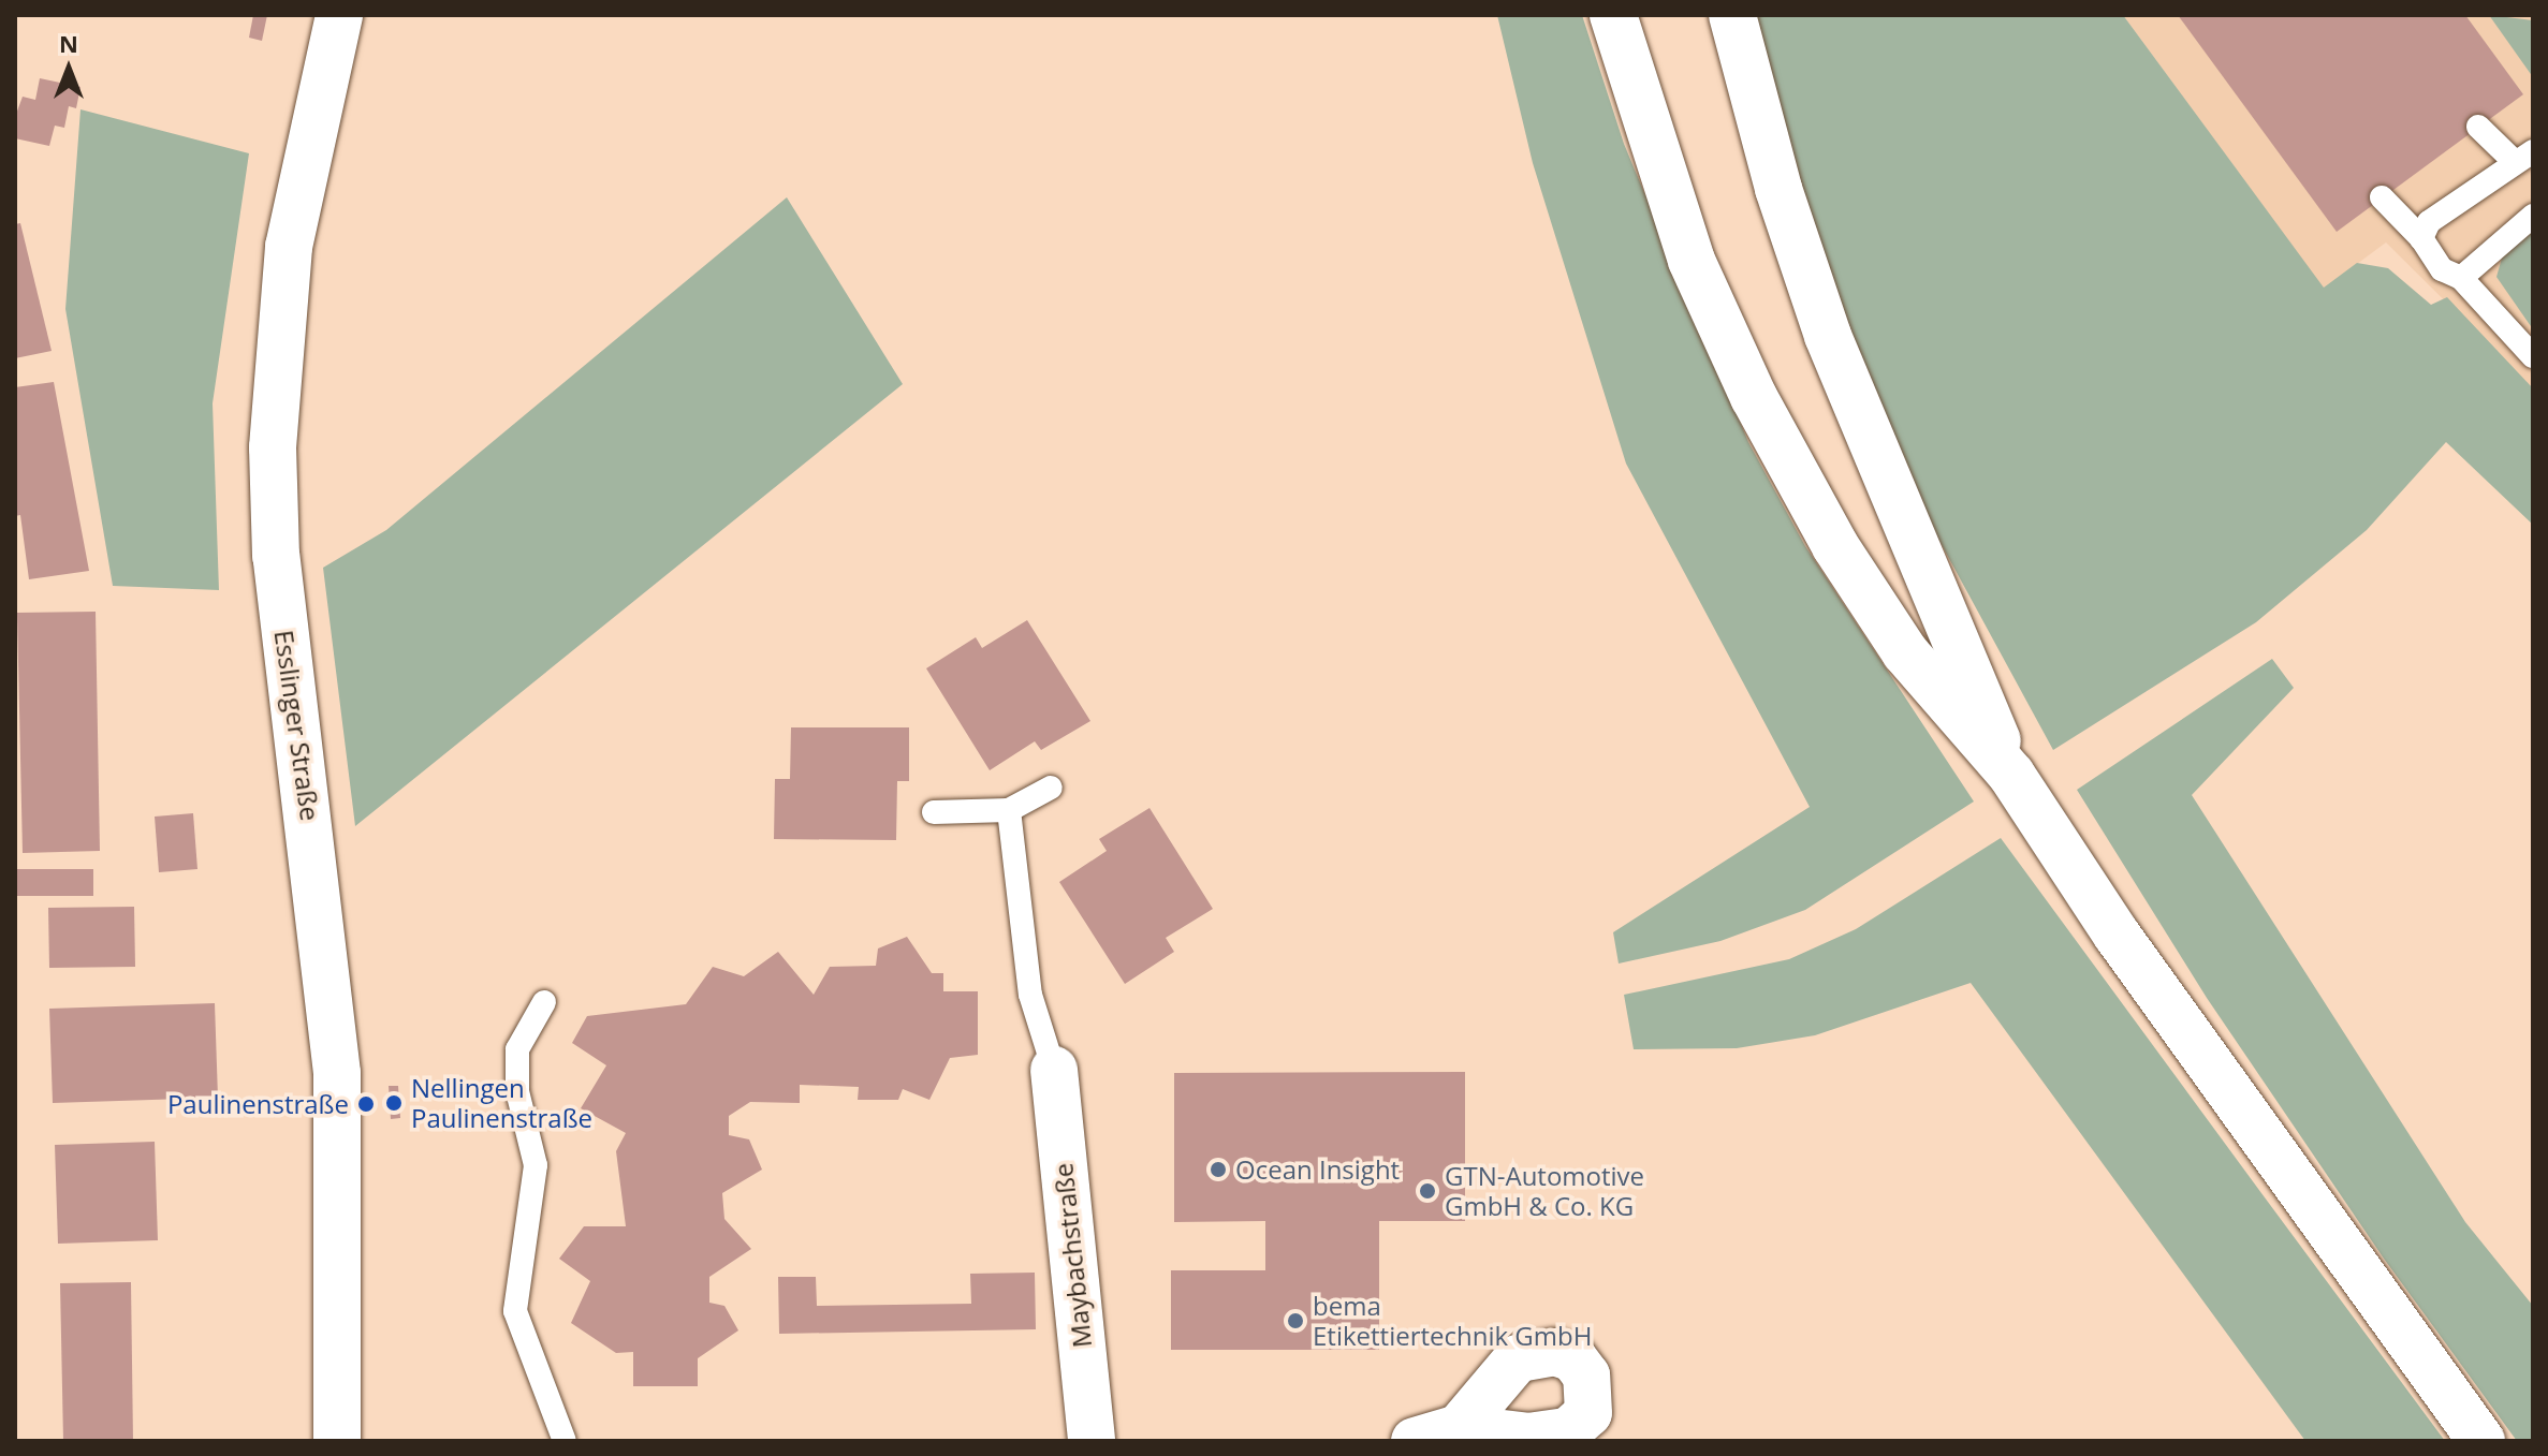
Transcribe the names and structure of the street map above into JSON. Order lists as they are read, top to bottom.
{
  "streets": {
    "main road": ["Esslinger Straße", "Maybachstraße"]
  },
  "places": [
    "Nellingen Paulinenstraße",
    "Paulinenstraße",
    "Ocean Insight",
    "GTN-Automotive GmbH & Co. KG",
    "bema Etikettiertechnik GmbH"
  ],
  "north": "top"
}
